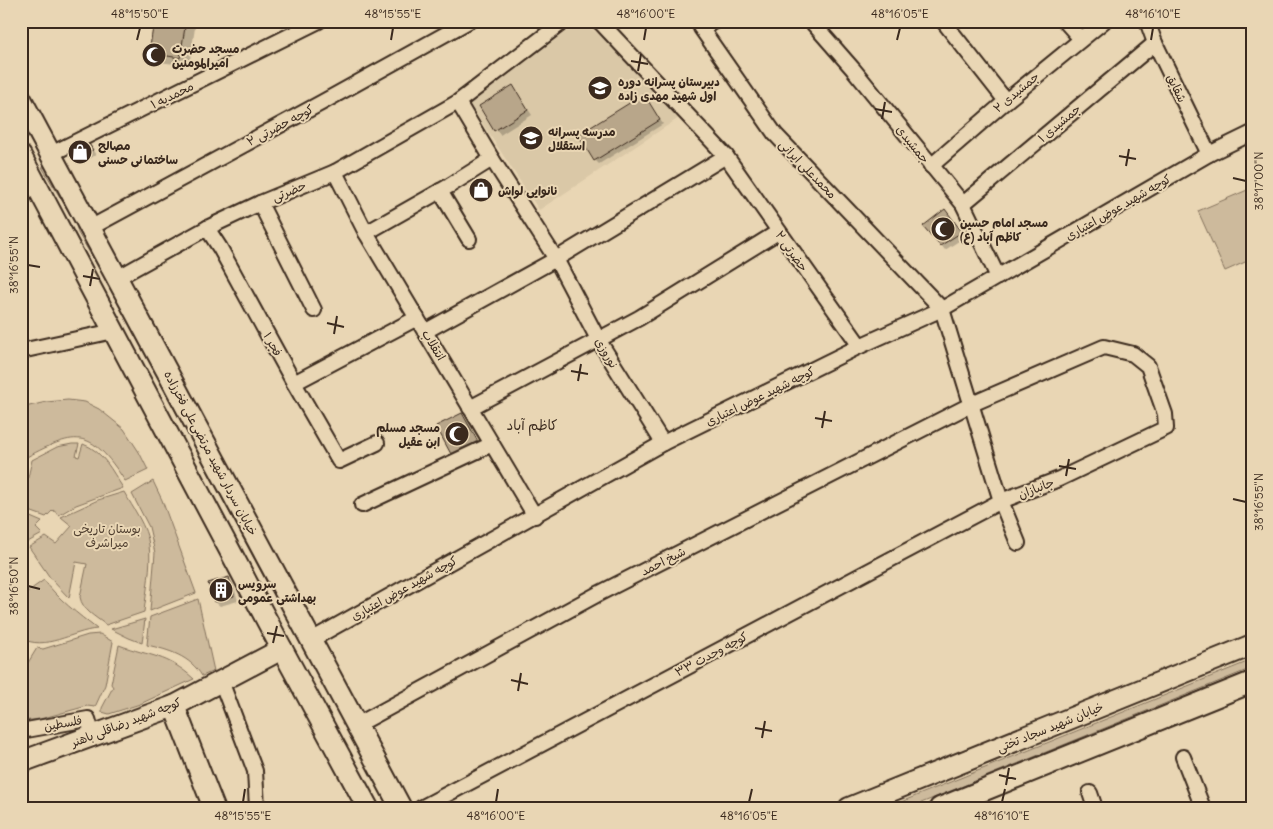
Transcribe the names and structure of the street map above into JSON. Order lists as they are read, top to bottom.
{
  "streets": {
    "main road": ["خیابان سردار شهید مرتضی‌علی فخرزاده", "کوچه شهید رضاقلی باهنر", "خیابان شهید سجاد تختی"],
    "street": [
      "شقایق",
      "جمشیدی ۲",
      "محمدیه ۱",
      "جمشیدی ۱",
      "کوچه حضرتی ۲",
      "جمشیدی",
      "محمدعلی ایرانی",
      "حضرتی",
      "کوچه شهید عوض اعتباری",
      "حضرتی ۲",
      "فجر ۱",
      "انتقلاب",
      "نوروزی",
      "جانبازان",
      "شیخ احمد",
      "کوچه وحدت ۳۳",
      "فلسطین"
    ]
  },
  "crossings": [
    ["شقایق", "جمشیدی ۱"],
    ["شقایق", "کوچه شهید عوض اعتباری"],
    ["جمشیدی ۲", "جمشیدی"],
    ["محمدیه ۱", "خیابان سردار شهید مرتضی‌علی فخرزاده"],
    ["جمشیدی ۱", "جمشیدی"],
    ["کوچه حضرتی ۲", "خیابان سردار شهید مرتضی‌علی فخرزاده"],
    ["جمشیدی", "کوچه شهید عوض اعتباری"],
    ["محمدعلی ایرانی", "کوچه شهید عوض اعتباری"],
    ["حضرتی", "فجر ۱"],
    ["حضرتی", "انتقلاب"],
    ["حضرتی", "نوروزی"],
    ["حضرتی", "خیابان سردار شهید مرتضی‌علی فخرزاده"],
    ["کوچه شهید عوض اعتباری", "حضرتی ۲"],
    ["کوچه شهید عوض اعتباری", "انتقلاب"],
    ["کوچه شهید عوض اعتباری", "نوروزی"],
    ["کوچه شهید عوض اعتباری", "خیابان سردار شهید مرتضی‌علی فخرزاده"],
    ["خیابان سردار شهید مرتضی‌علی فخرزاده", "شیخ احمد"],
    ["جانبازان", "شیخ احمد"],
    ["جانبازان", "کوچه وحدت ۳۳"],
    ["کوچه شهید رضاقلی باهنر", "فلسطین"]
  ],
  "districts": ["کاظم آباد"],
  "parks": ["بوستان تاریخی میراشرف"],
  "places": {
    "mosque": ["مسجد حضرت امیرالمومنین", "مسجد امام حسین (ع) کاظم آباد", "مسجد مسلم ابن عقیل"],
    "school or university": ["دبیرستان پسرانه دوره اول شهید مهدی زاده", "مدرسه پسرانه استقلال"],
    "shop": ["مصالح ساختمانی حسنی", "نانوایی لواش"],
    "building": ["سرویس بهداشتی عمومی"]
  },
  "coordinates": [
    "48°15'50\"E",
    "48°15'55\"E",
    "48°16'00\"E",
    "48°16'05\"E",
    "48°16'10\"E",
    "38°17'00\"N",
    "38°16'55\"N",
    "38°16'50\"N"
  ]
}
